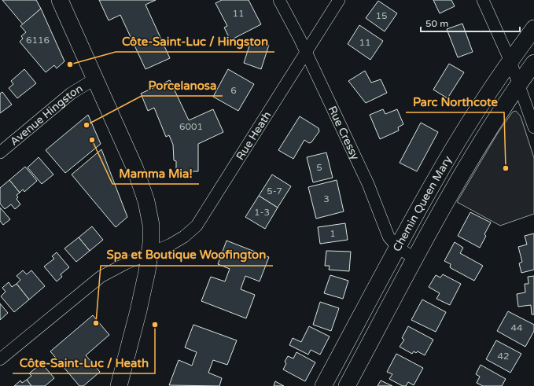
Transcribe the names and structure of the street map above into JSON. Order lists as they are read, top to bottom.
{
  "streets": {
    "street": [
      "Avenue Hingston",
      "Rue Cressy",
      "Rue Heath",
      "Chemin Queen Mary"
    ]
  },
  "crossings": [
    ["Rue Cressy", "Rue Heath"],
    ["Rue Cressy", "Chemin Queen Mary"]
  ],
  "places": [
    "Côte-Saint-Luc / Hingston",
    "Porcelanosa",
    "Mamma Mia!",
    "Parc Northcote",
    "Spa et Boutique Woofington",
    "Côte-Saint-Luc / Heath"
  ],
  "house_numbers": [
    "11",
    "15",
    "6116",
    "11",
    "6",
    "6001",
    "5",
    "5-7",
    "3",
    "1-3",
    "1",
    "44",
    "42"
  ],
  "scale_bar": "50 m"
}
